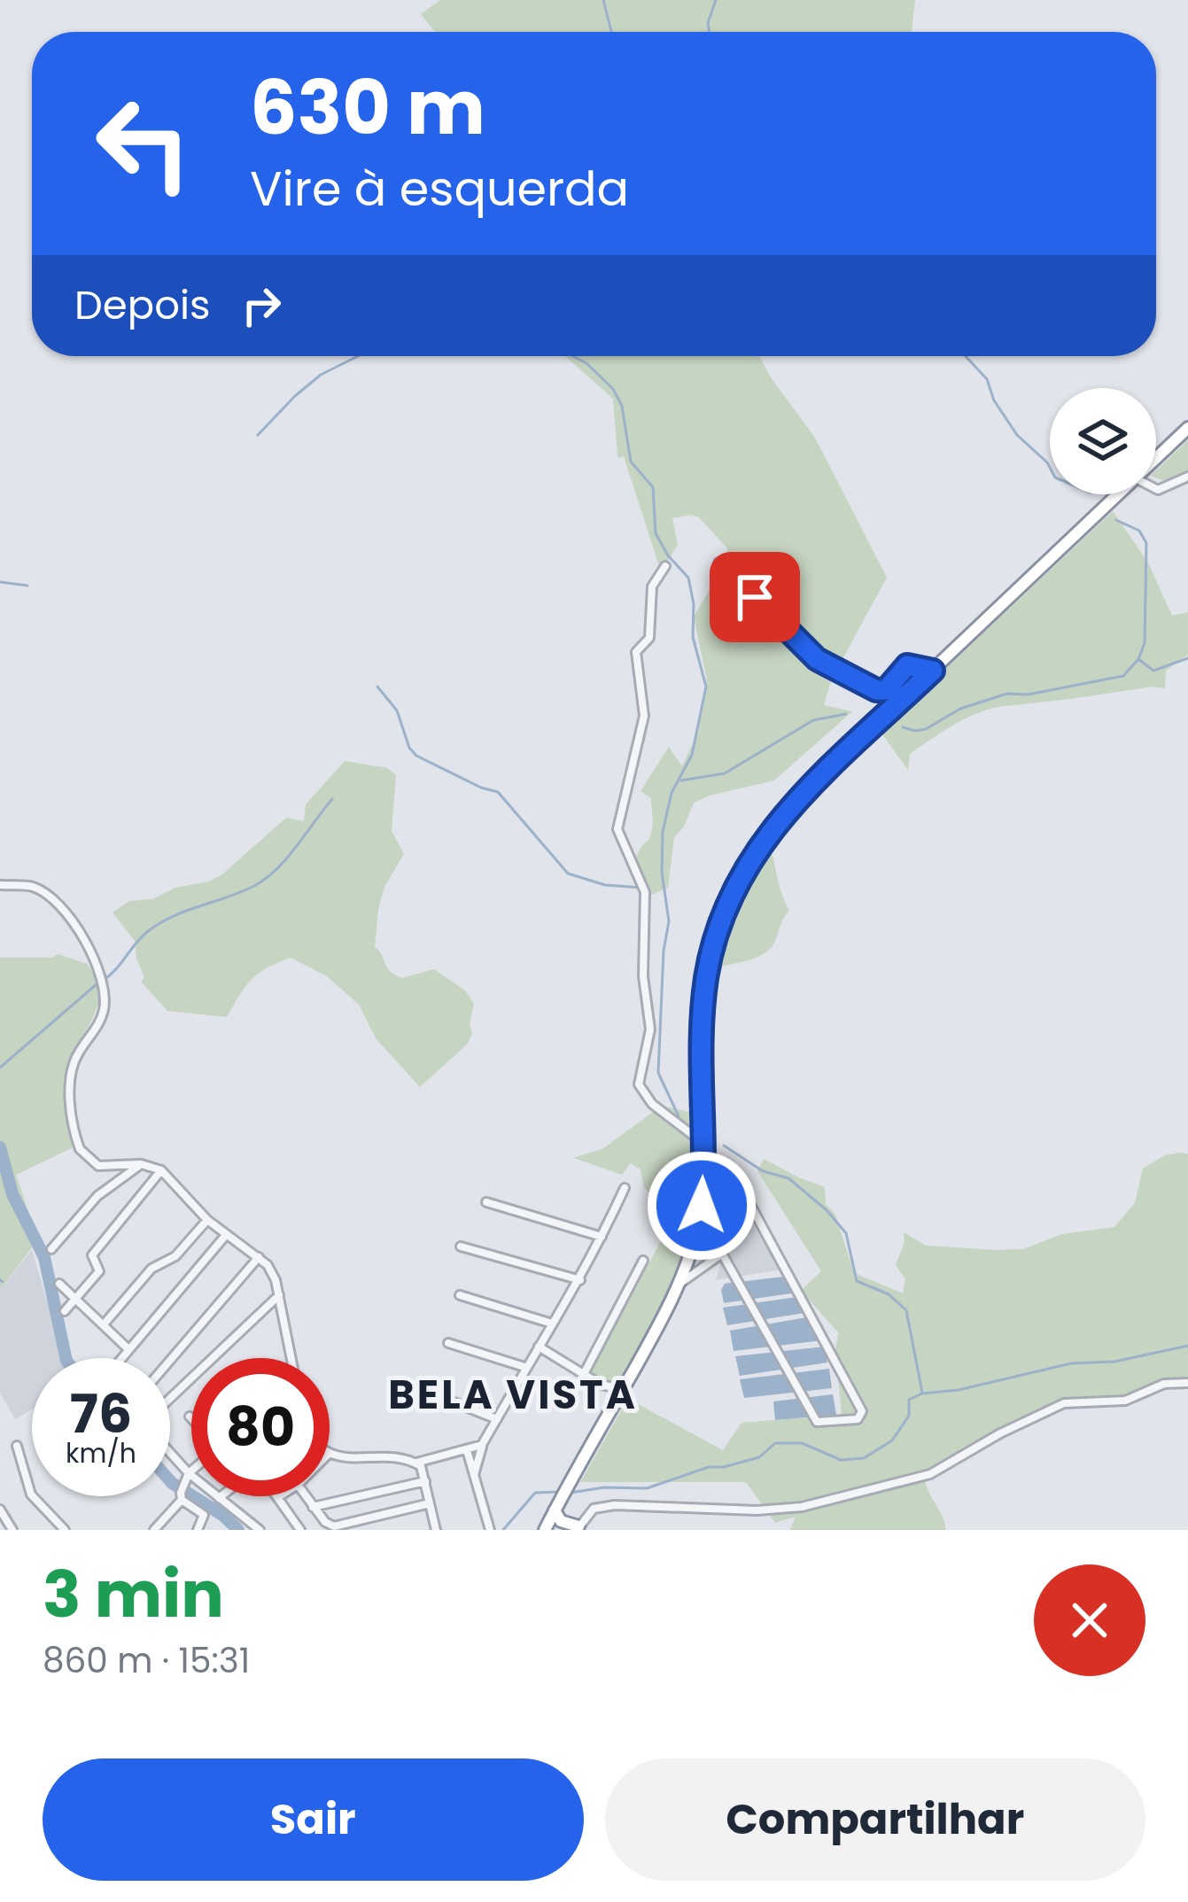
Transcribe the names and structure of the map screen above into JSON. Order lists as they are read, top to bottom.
{
  "districts": ["BELA VISTA"],
  "page": {
    "turn": ["630 m", "Vire à esquerda"],
    "then": "Depois",
    "speed": "76 km/h",
    "limit": "80",
    "heading": ["3 min", "860 m · 15:31"],
    "buttons": ["Sair", "Compartilhar"]
  }
}
